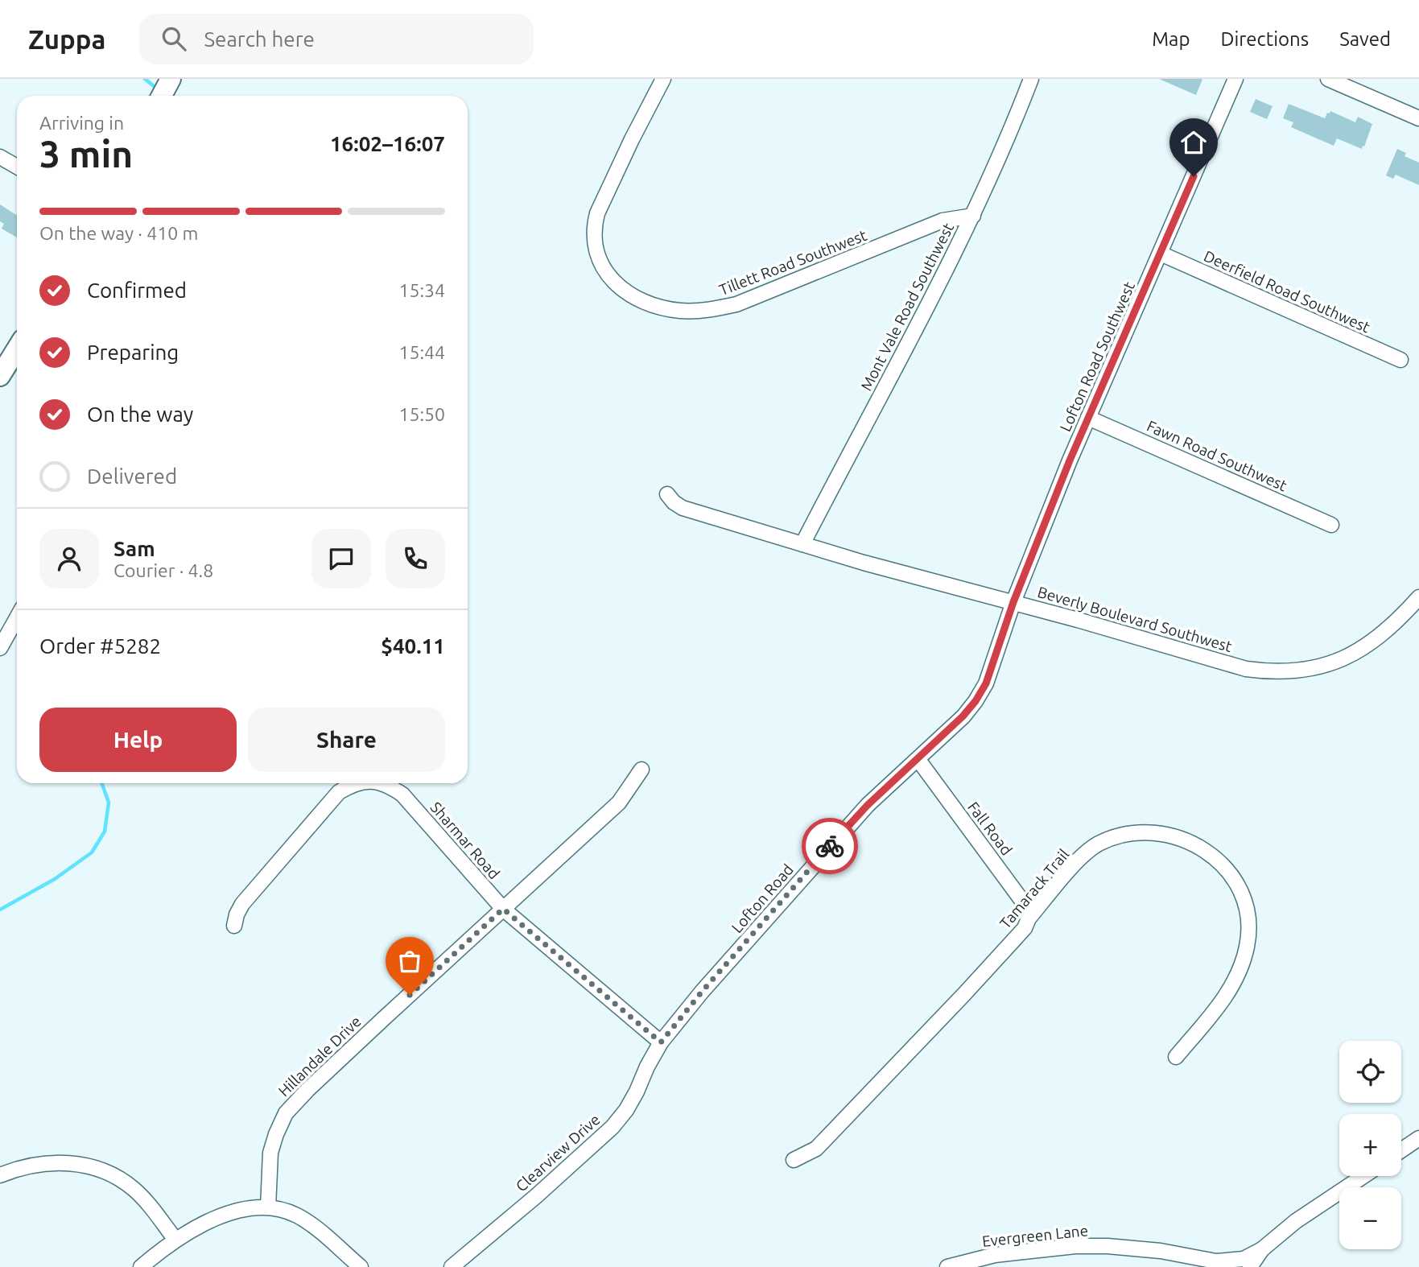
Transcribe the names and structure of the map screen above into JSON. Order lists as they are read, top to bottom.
{
  "streets": {
    "street": [
      "Tillett Road Southwest",
      "Deerfield Road Southwest",
      "Mont Vale Road Southwest",
      "Lofton Road Southwest",
      "Fawn Road Southwest",
      "Beverly Boulevard Southwest",
      "Fall Road",
      "Sharmar Road",
      "Tamarack Trail",
      "Lofton Road",
      "Hillandale Drive",
      "Clearview Drive",
      "Evergreen Lane"
    ]
  },
  "crossings": [
    ["Tillett Road Southwest", "Mont Vale Road Southwest"],
    ["Deerfield Road Southwest", "Lofton Road Southwest"],
    ["Mont Vale Road Southwest", "Beverly Boulevard Southwest"],
    ["Lofton Road Southwest", "Fawn Road Southwest"],
    ["Lofton Road Southwest", "Beverly Boulevard Southwest"],
    ["Lofton Road Southwest", "Lofton Road"],
    ["Fall Road", "Tamarack Trail"],
    ["Fall Road", "Lofton Road"],
    ["Sharmar Road", "Lofton Road"],
    ["Sharmar Road", "Hillandale Drive"],
    ["Sharmar Road", "Clearview Drive"],
    ["Lofton Road", "Clearview Drive"]
  ],
  "page": {
    "header": "Zuppa",
    "search": "Search here",
    "nav": ["Map", "Directions", "Saved"],
    "heading": ["3 min", "Arriving in", "16:02–16:07"],
    "panel": [
      "Sam",
      "Courier · 4.8",
      "Order #5282",
      "$40.11"
    ],
    "bar": "On the way · 410 m",
    "list": [
      ["Confirmed", "15:34"],
      ["Preparing", "15:44"],
      ["On the way", "15:50"],
      "Delivered"
    ],
    "buttons": ["Help", "Share"],
    "map_buttons": ["+", "−"]
  }
}
